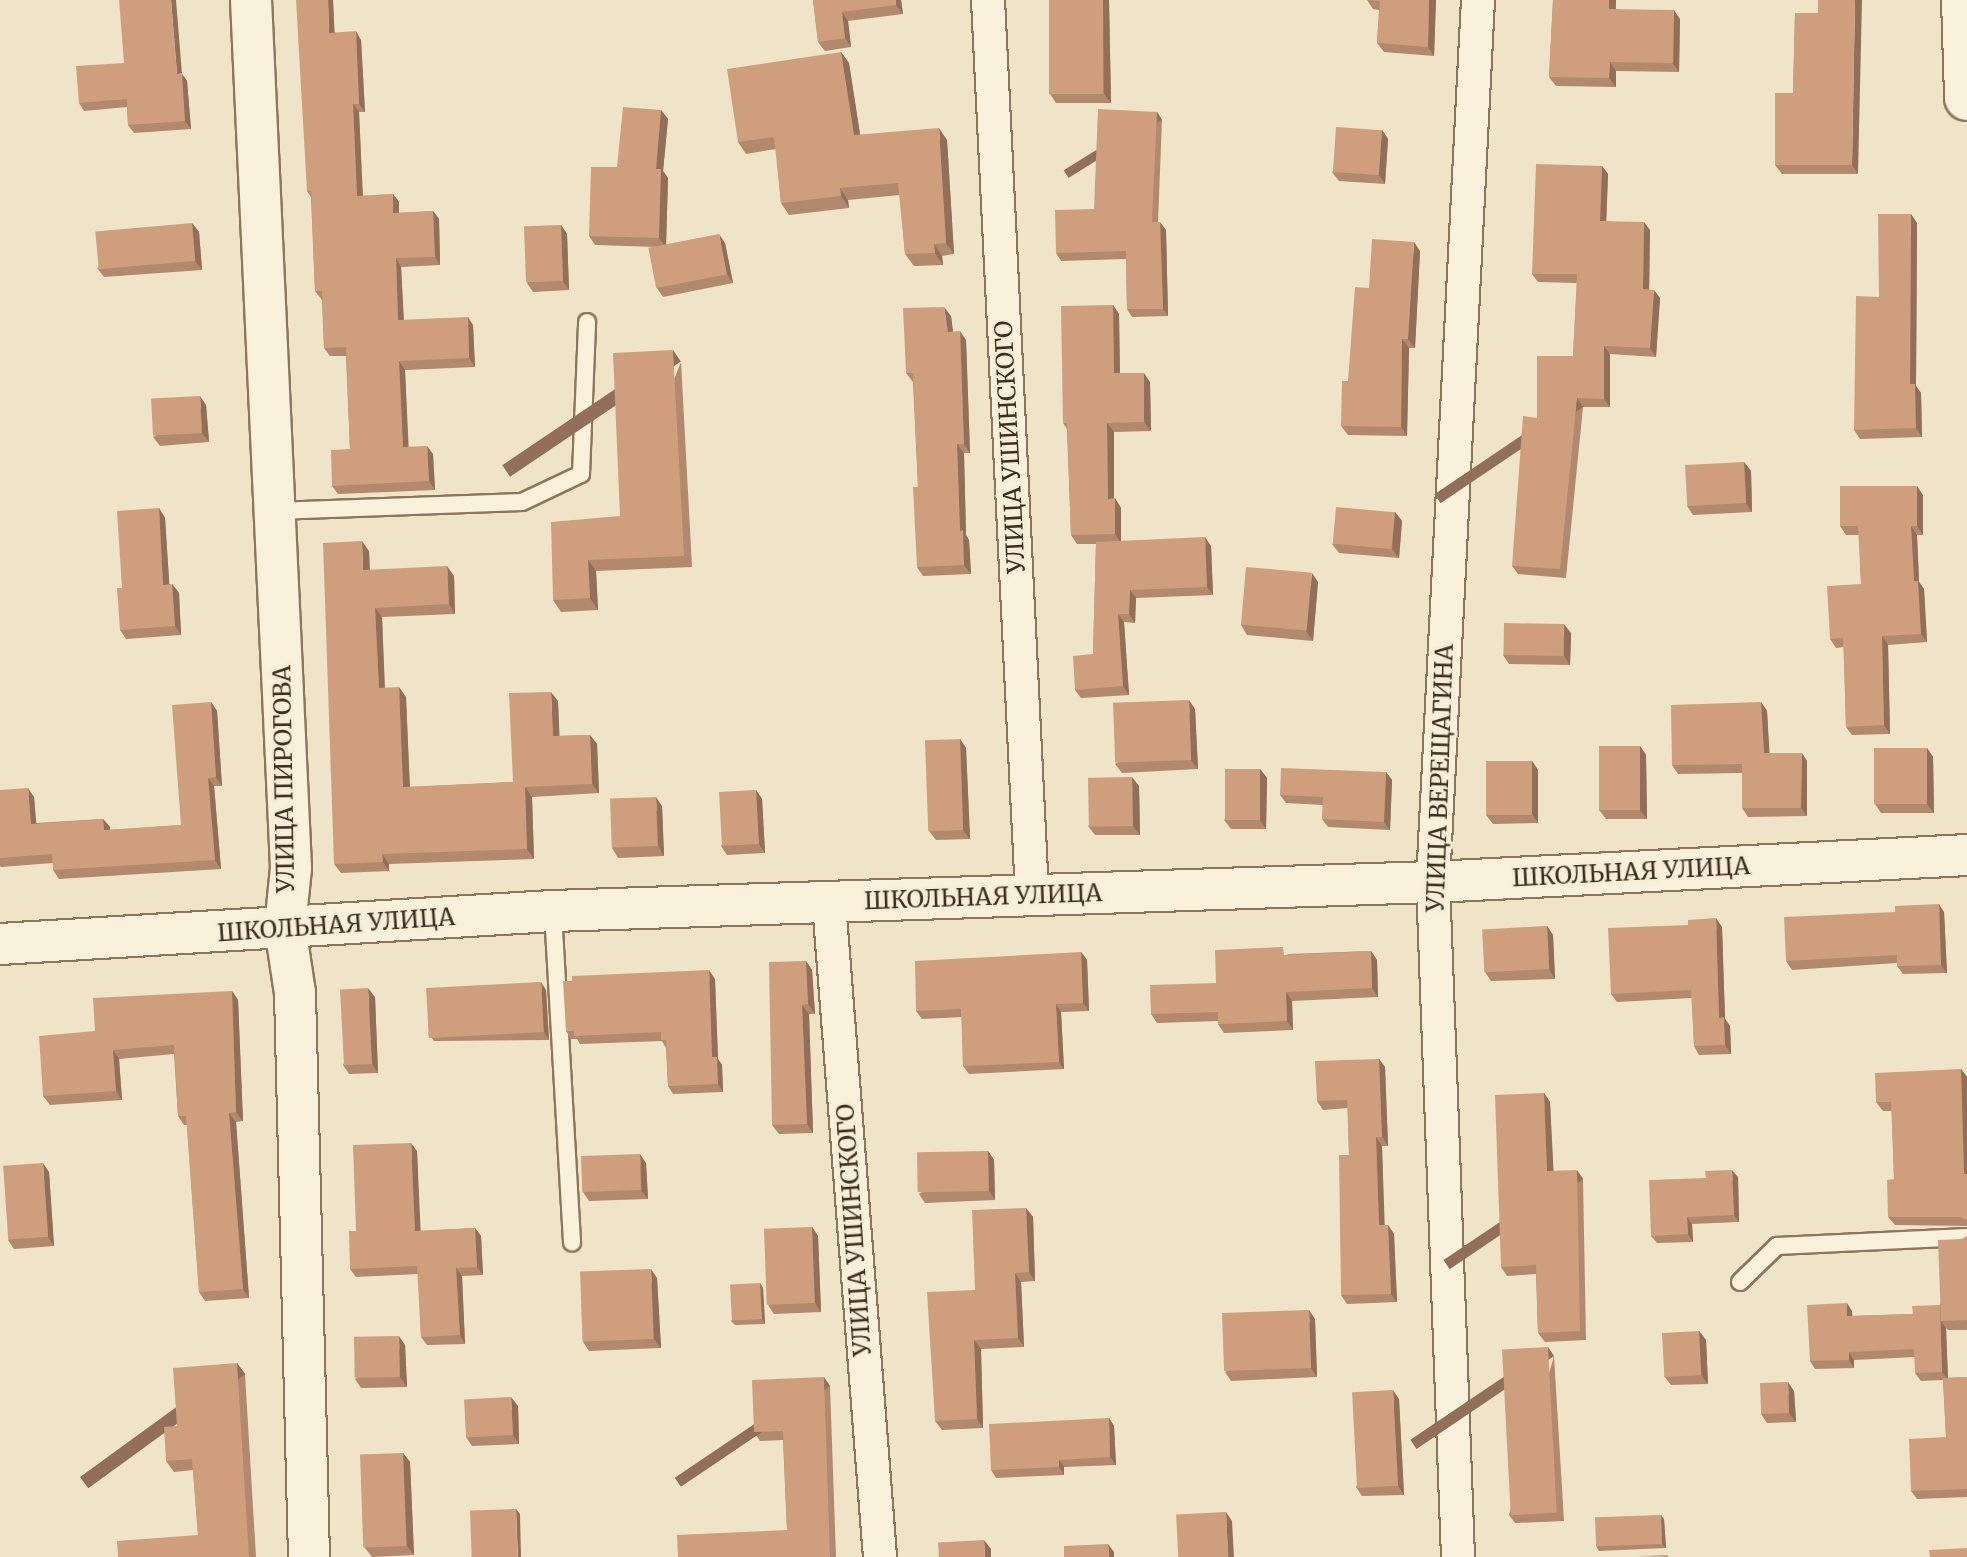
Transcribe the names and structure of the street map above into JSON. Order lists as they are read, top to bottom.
{
  "streets": {
    "street": [
      "УЛИЦА УШИНСКОГО",
      "УЛИЦА ВЕРЕЩАГИНА",
      "УЛИЦА ПИРОГОВА",
      "ШКОЛЬНАЯ УЛИЦА"
    ]
  },
  "crossings": [
    ["УЛИЦА УШИНСКОГО", "ШКОЛЬНАЯ УЛИЦА"],
    ["УЛИЦА ВЕРЕЩАГИНА", "ШКОЛЬНАЯ УЛИЦА"],
    ["УЛИЦА ПИРОГОВА", "ШКОЛЬНАЯ УЛИЦА"]
  ]
}
